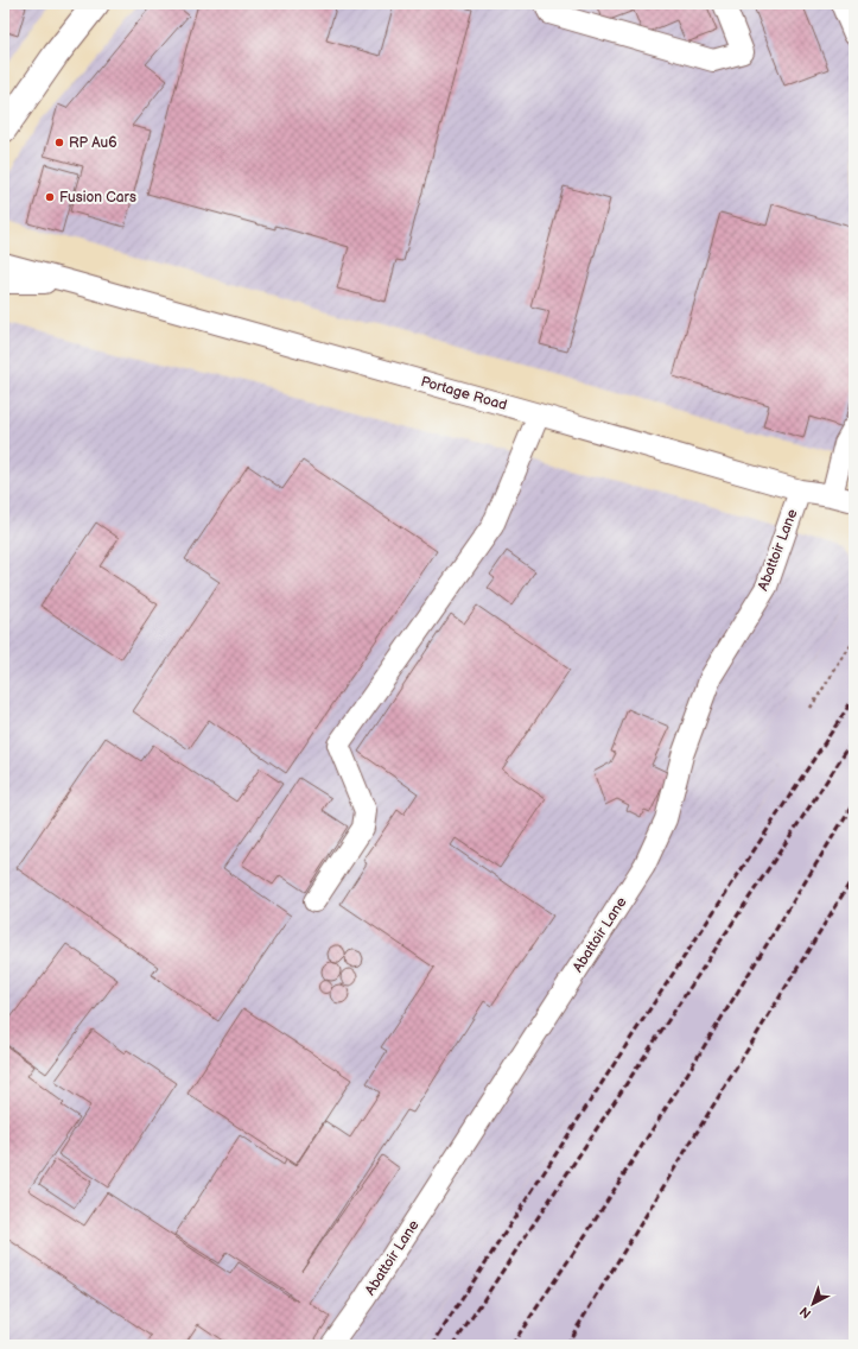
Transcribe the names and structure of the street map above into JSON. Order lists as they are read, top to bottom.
{
  "streets": {
    "street": ["Portage Road", "Abattoir Lane"]
  },
  "crossings": [
    ["Portage Road", "Abattoir Lane"]
  ],
  "places": ["RP Au6", "Fusion Cars"],
  "north": "bottom left"
}
